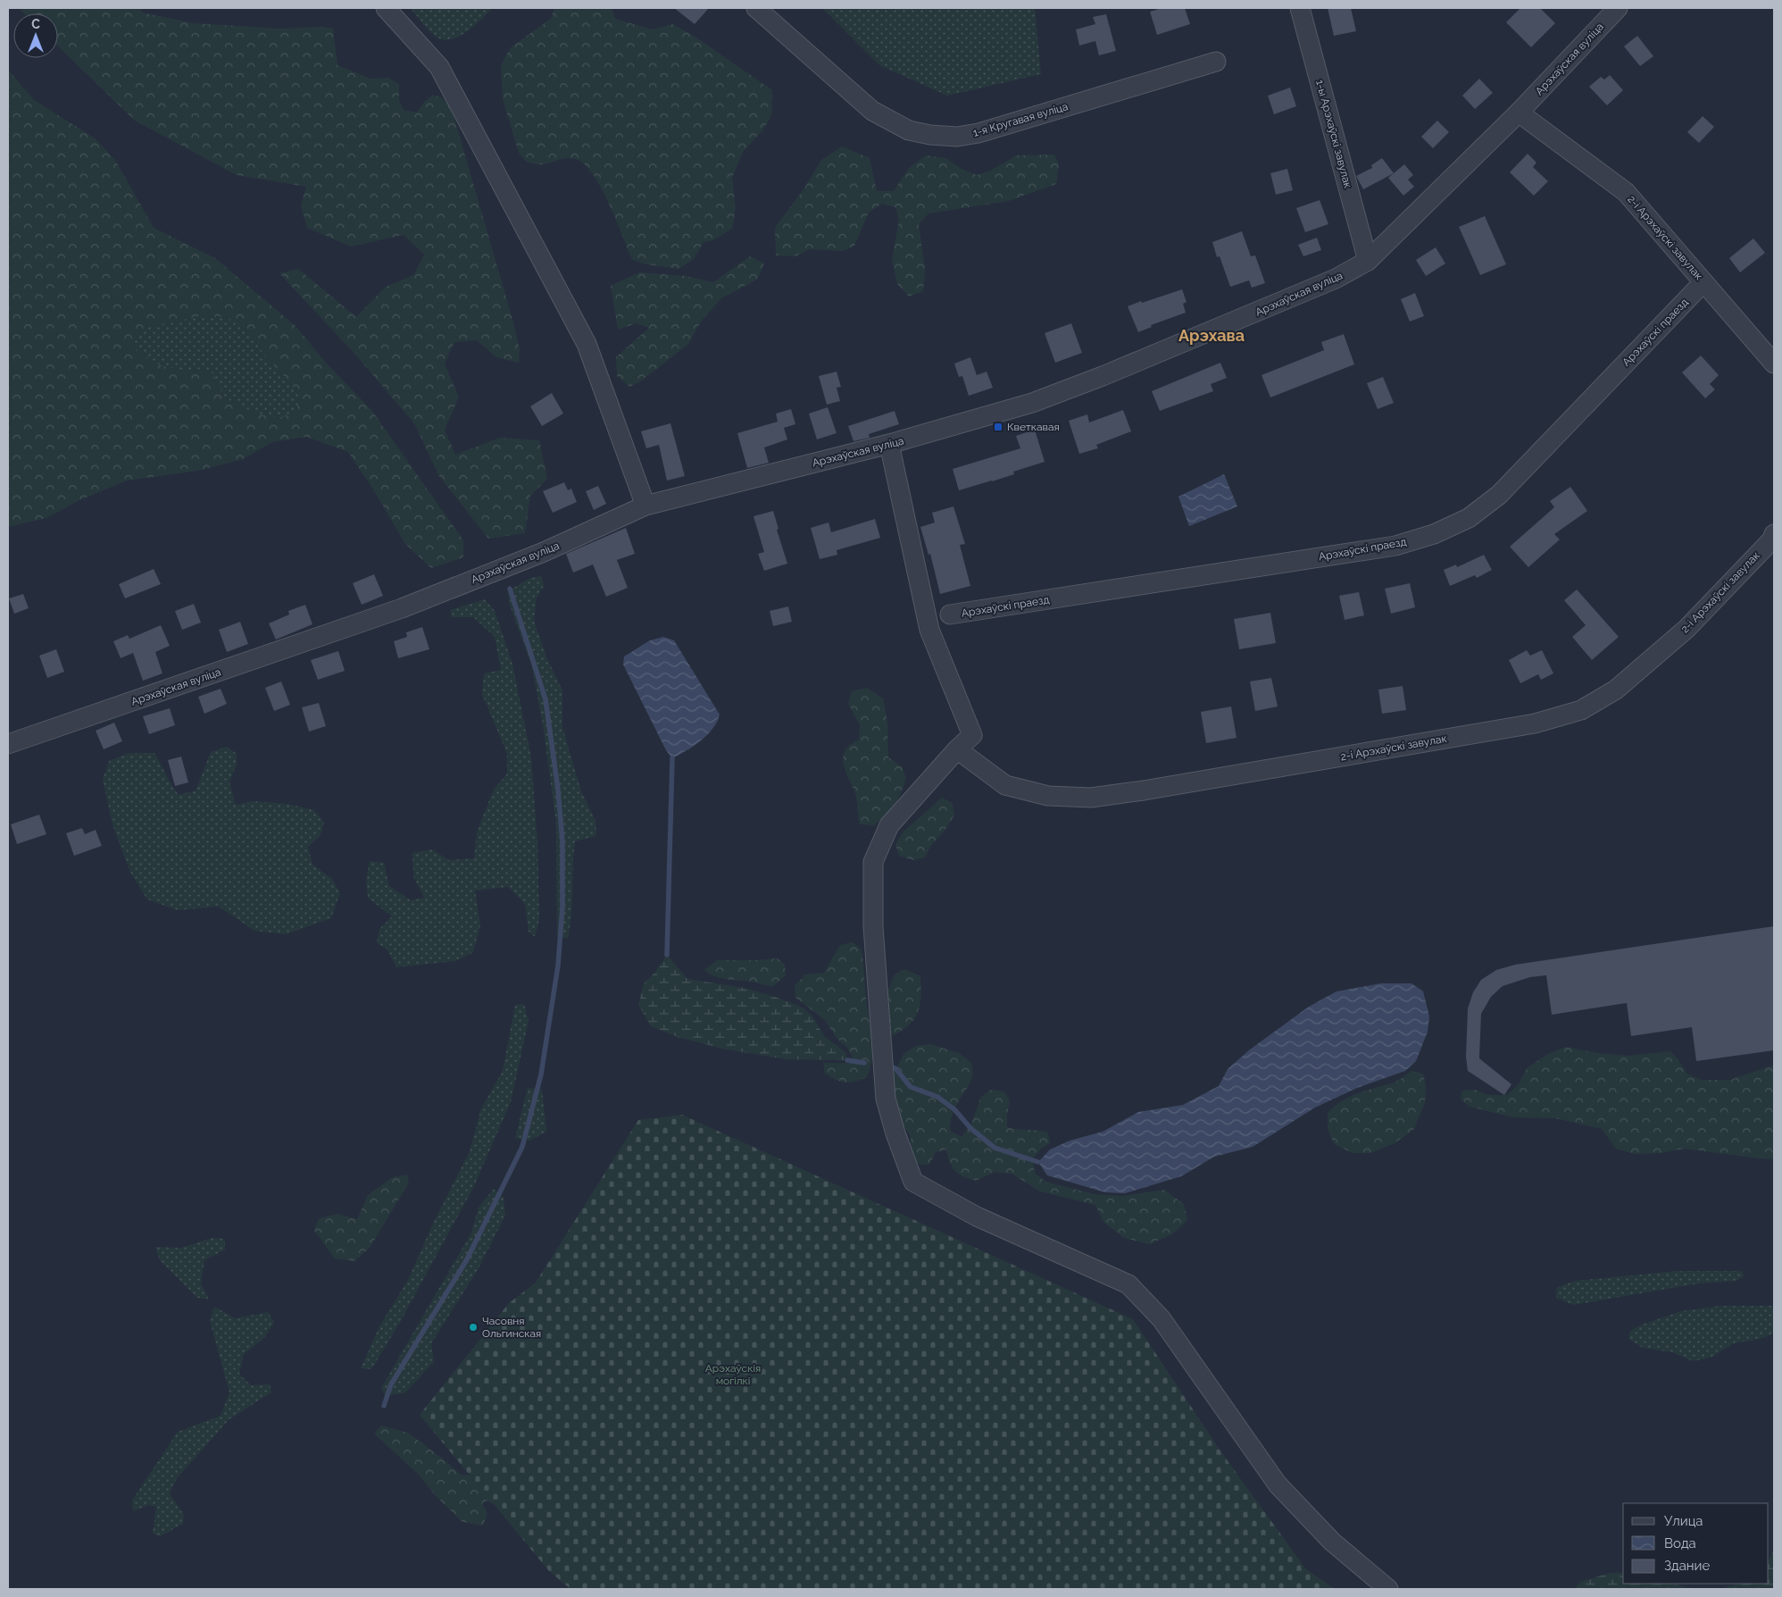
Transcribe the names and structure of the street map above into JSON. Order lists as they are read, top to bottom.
{
  "streets": {
    "street": [
      "Арэхаўская вуліца",
      "1-я Кругавая вуліца",
      "1-ы Арэхаўскі завулак",
      "2-і Арэхаўскі завулак",
      "Арэхаўскі праезд"
    ]
  },
  "crossings": [
    ["Арэхаўская вуліца", "1-ы Арэхаўскі завулак"],
    ["Арэхаўская вуліца", "2-і Арэхаўскі завулак"],
    ["2-і Арэхаўскі завулак", "Арэхаўскі праезд"]
  ],
  "districts": ["Арэхава"],
  "parks": ["Арэхаўскія могілкі"],
  "places": {
    "transit": ["Кветкавая"],
    "other": ["Часовня Ольгинская"]
  },
  "legend": ["Улица", "Вода", "Здание"],
  "north": "top"
}
